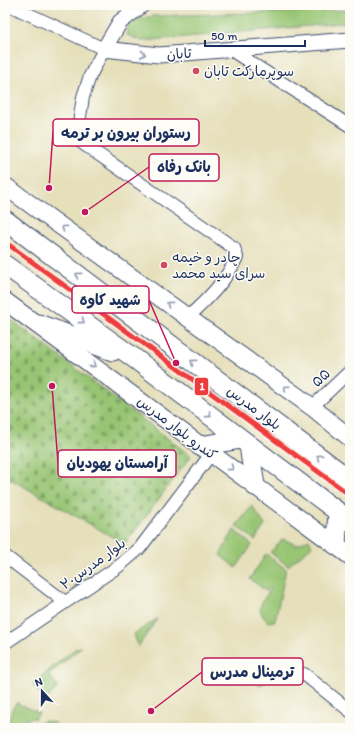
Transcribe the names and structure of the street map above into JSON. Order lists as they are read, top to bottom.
{
  "streets": {
    "main road": ["بلوار مدرس", "کندرو بلوار مدرس"],
    "street": ["تابان", "۵۵", "بلوار مدرس۲۰"]
  },
  "crossings": [
    ["کندرو بلوار مدرس", "بلوار مدرس۲۰"]
  ],
  "one_way": ["تابان"],
  "places": [
    "سوپرمارکت تابان",
    "رستوران بیرون بر ترمه",
    "بانک رفاه",
    "چادر و خیمه سرای سید محمد",
    "شهید کاوه",
    "آرامستان یهودیان",
    "ترمینال مدرس"
  ],
  "lines": ["transit line 1"],
  "scale_bar": "50 m",
  "north": "top"
}
